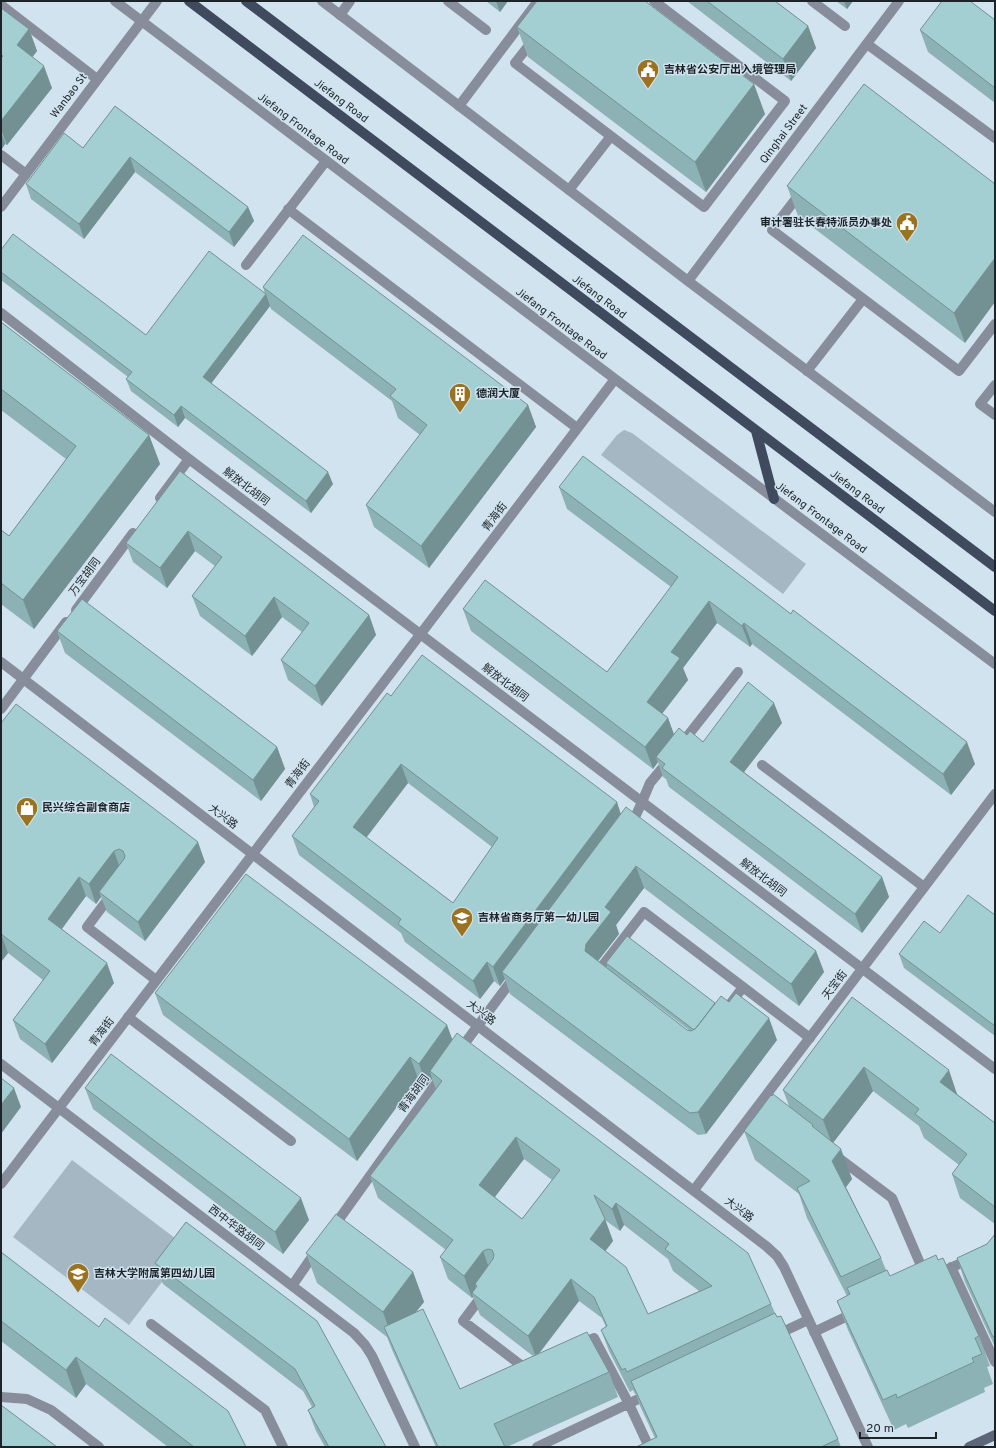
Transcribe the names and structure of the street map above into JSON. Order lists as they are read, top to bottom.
{
  "streets": {
    "main road": ["Jiefang Road"],
    "street": [
      "Wanbao St",
      "Jiefang Frontage Road",
      "Qinghai Street",
      "解放北胡同",
      "青海街",
      "万宝胡同",
      "大兴路",
      "天宝街",
      "青海胡同",
      "西中华路胡同"
    ]
  },
  "crossings": [
    ["Wanbao St", "Jiefang Frontage Road"],
    ["Jiefang Frontage Road", "青海街"],
    ["解放北胡同", "青海街"],
    ["解放北胡同", "天宝街"],
    ["青海街", "大兴路"],
    ["青海街", "西中华路胡同"],
    ["万宝胡同", "大兴路"],
    ["大兴路", "天宝街"],
    ["大兴路", "青海胡同"],
    ["青海胡同", "西中华路胡同"]
  ],
  "places": {
    "public building": ["吉林省公安厅出入境管理局", "审计署驻长春特派员办事处"],
    "building": ["德润大厦"],
    "shop": ["民兴综合副食商店"],
    "school or university": ["吉林省商务厅第一幼儿园", "吉林大学附属第四幼儿园"]
  },
  "scale_bar": "20 m"
}
